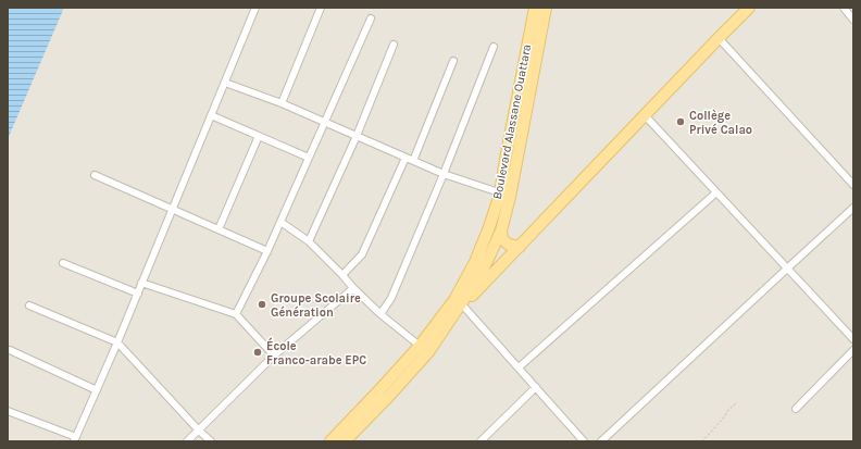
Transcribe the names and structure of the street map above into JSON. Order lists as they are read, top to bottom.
{
  "streets": {
    "main road": ["Boulevard Alassane Ouattara"]
  },
  "places": ["Collège Privé Calao", "Groupe Scolaire Génération", "École Franco-arabe EPC"]
}
